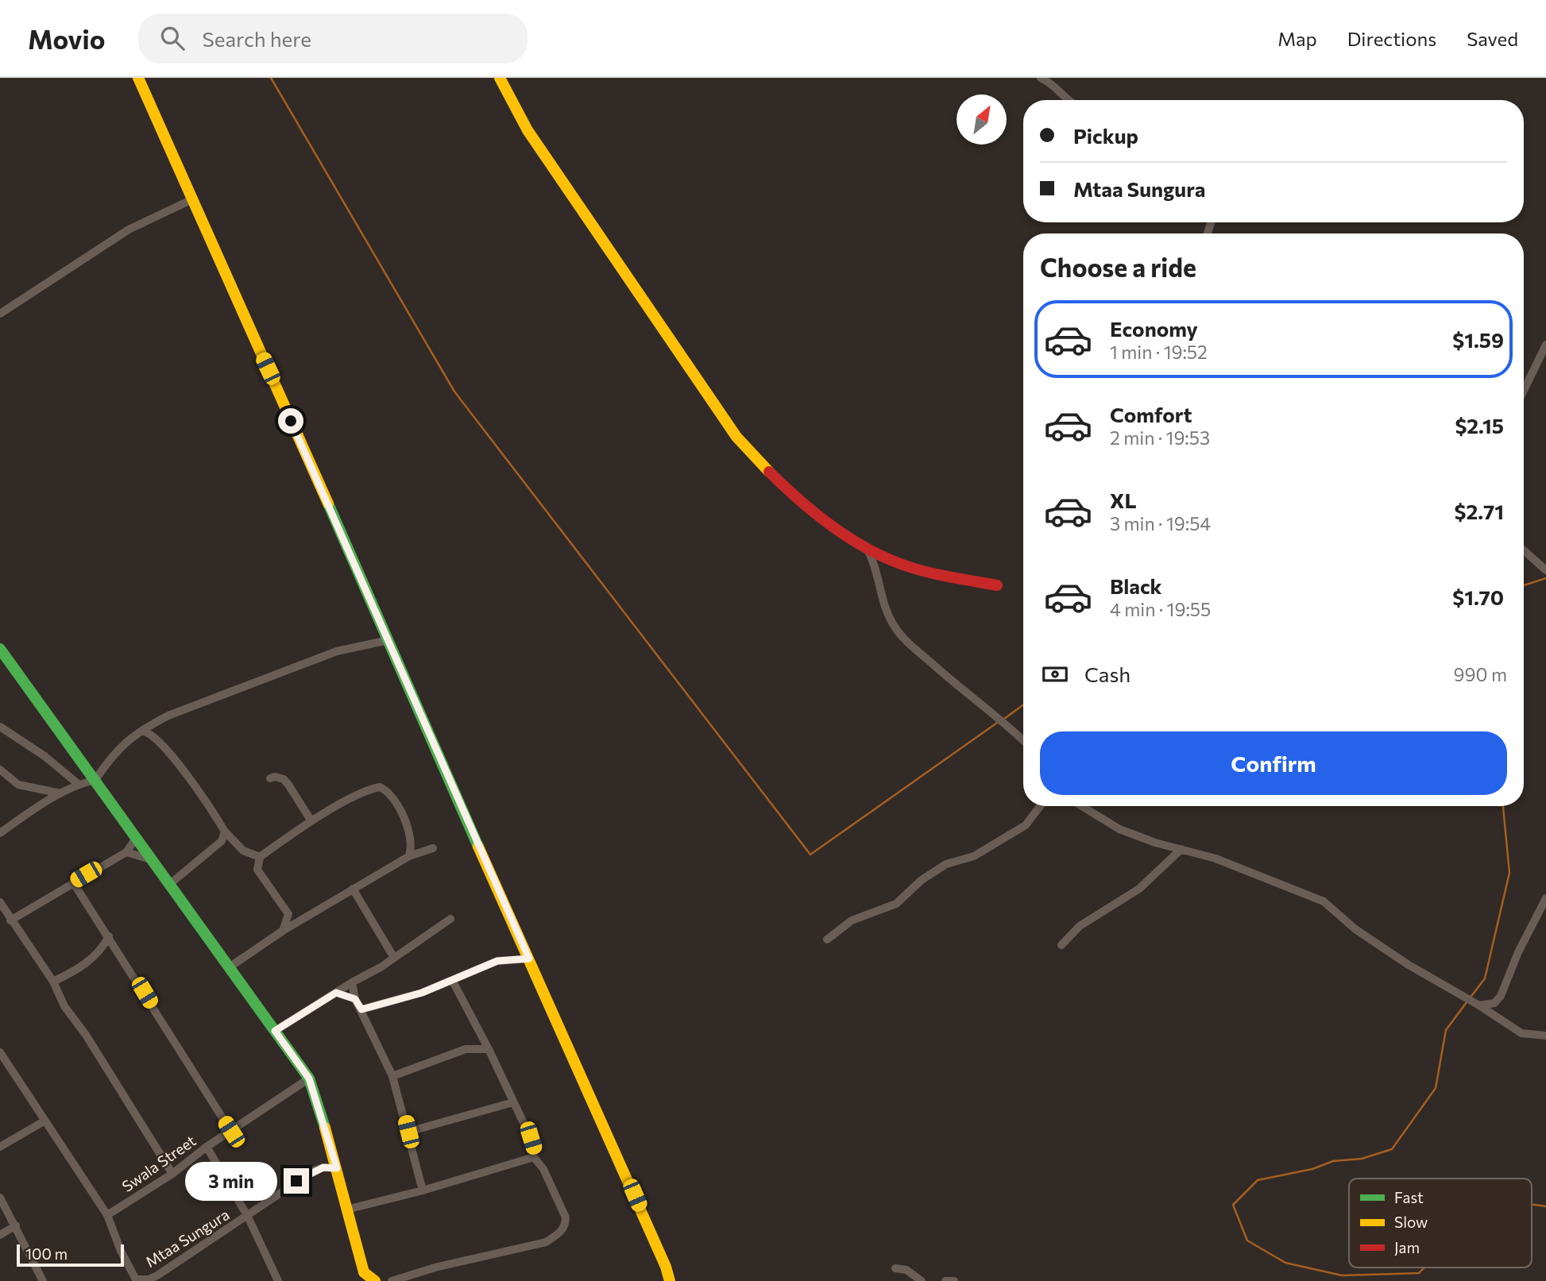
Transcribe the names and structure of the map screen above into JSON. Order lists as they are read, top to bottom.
{
  "streets": {
    "street": ["Swala Street", "Mtaa Sungura"]
  },
  "crossings": [
    ["Swala Street", "Mtaa Sungura"]
  ],
  "legend": ["Fast", "Slow", "Jam"],
  "scale_bar": "100 m",
  "north": "top right",
  "page": {
    "header": "Movio",
    "search": "Search here",
    "nav": ["Map", "Directions", "Saved"],
    "banner": ["Pickup", "Mtaa Sungura"],
    "heading": "Choose a ride",
    "list": [
      {
        "name": "Economy",
        "note": "1 min · 19:52",
        "value": "$1.59"
      },
      {
        "name": "Comfort",
        "note": "2 min · 19:53",
        "value": "$2.15"
      },
      {
        "name": "XL",
        "note": "3 min · 19:54",
        "value": "$2.71"
      },
      {
        "name": "Black",
        "note": "4 min · 19:55",
        "value": "$1.70"
      }
    ],
    "pay": ["Cash", "990 m"],
    "buttons": "Confirm",
    "bubble": "3 min",
    "scale": "100 m"
  }
}
